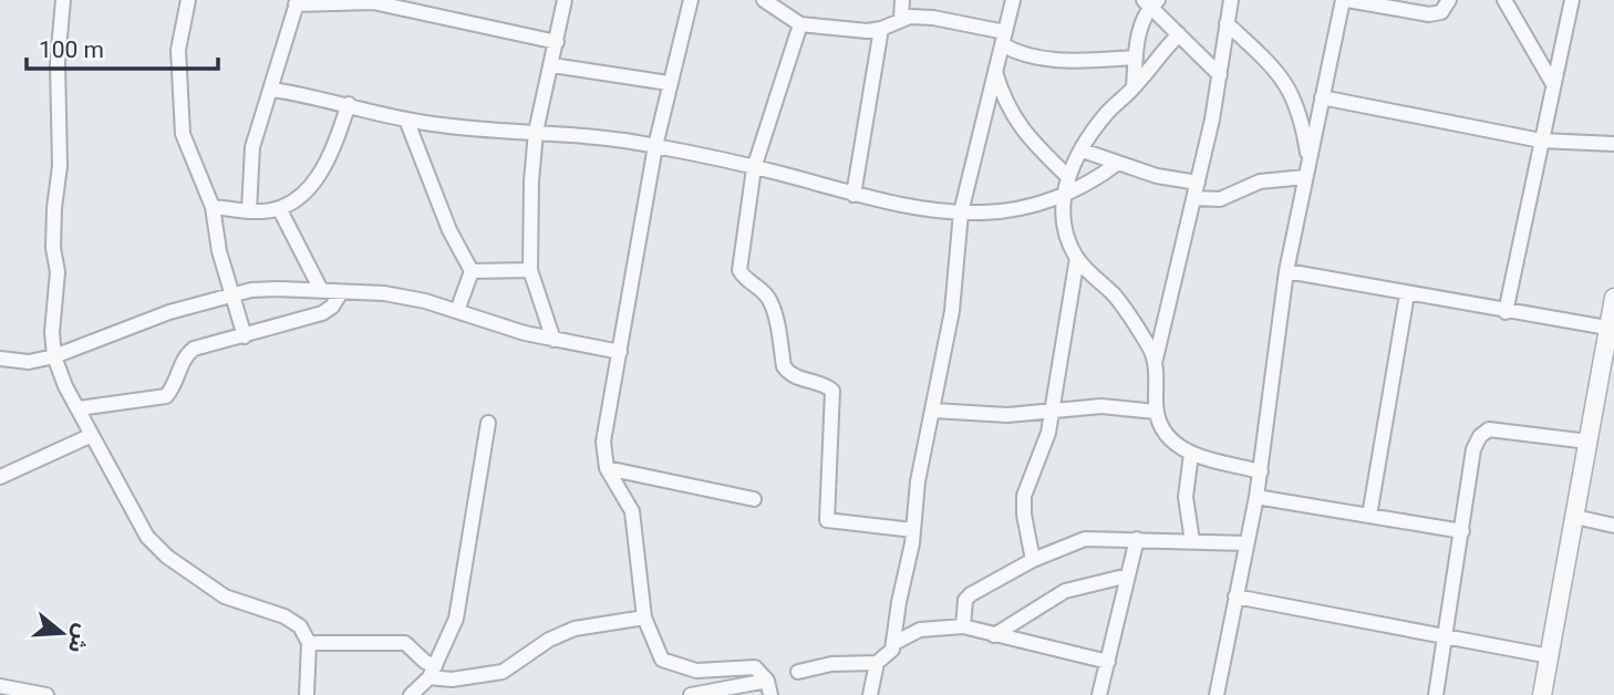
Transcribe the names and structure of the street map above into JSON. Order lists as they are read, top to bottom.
{
  "scale_bar": "100 m",
  "north": "right"
}
